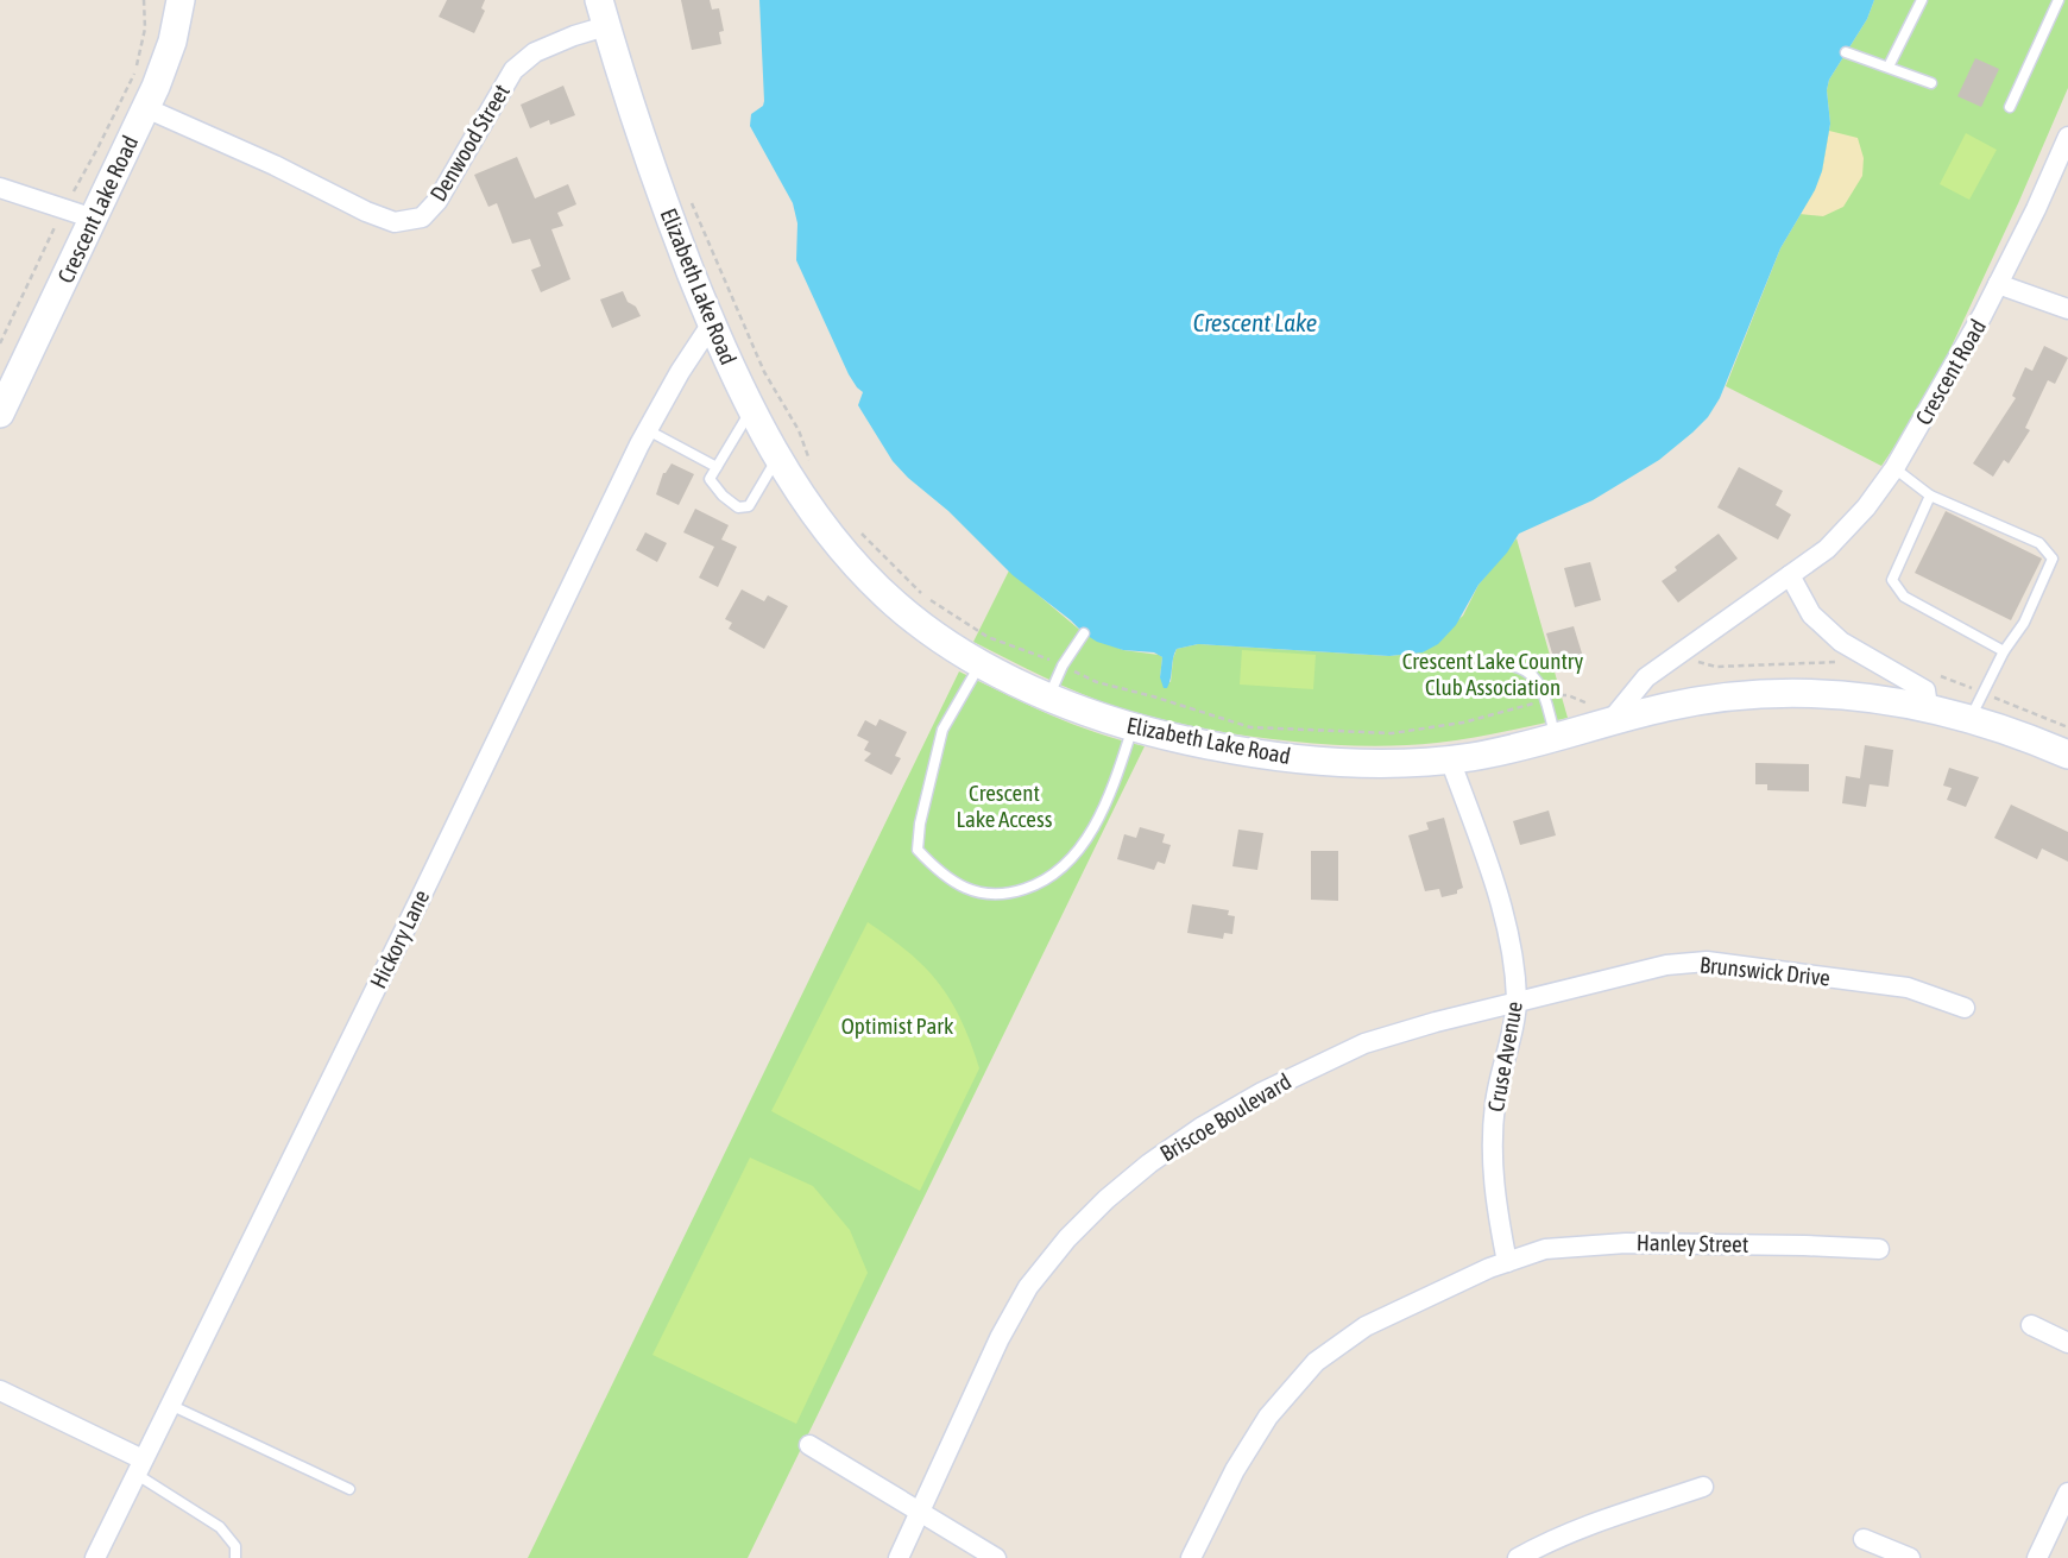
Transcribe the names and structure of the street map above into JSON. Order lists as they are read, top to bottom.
{
  "streets": {
    "street": [
      "Denwood Street",
      "Crescent Lake Road",
      "Elizabeth Lake Road",
      "Crescent Road",
      "Hickory Lane",
      "Brunswick Drive",
      "Cruse Avenue",
      "Briscoe Boulevard",
      "Hanley Street"
    ]
  },
  "crossings": [
    ["Denwood Street", "Crescent Lake Road"],
    ["Denwood Street", "Elizabeth Lake Road"],
    ["Elizabeth Lake Road", "Crescent Road"],
    ["Elizabeth Lake Road", "Hickory Lane"],
    ["Elizabeth Lake Road", "Cruse Avenue"],
    ["Brunswick Drive", "Cruse Avenue"],
    ["Brunswick Drive", "Briscoe Boulevard"],
    ["Cruse Avenue", "Briscoe Boulevard"],
    ["Cruse Avenue", "Hanley Street"]
  ],
  "water": ["Crescent Lake"],
  "parks": ["Crescent Lake Country Club Association", "Crescent Lake Access", "Optimist Park"]
}
